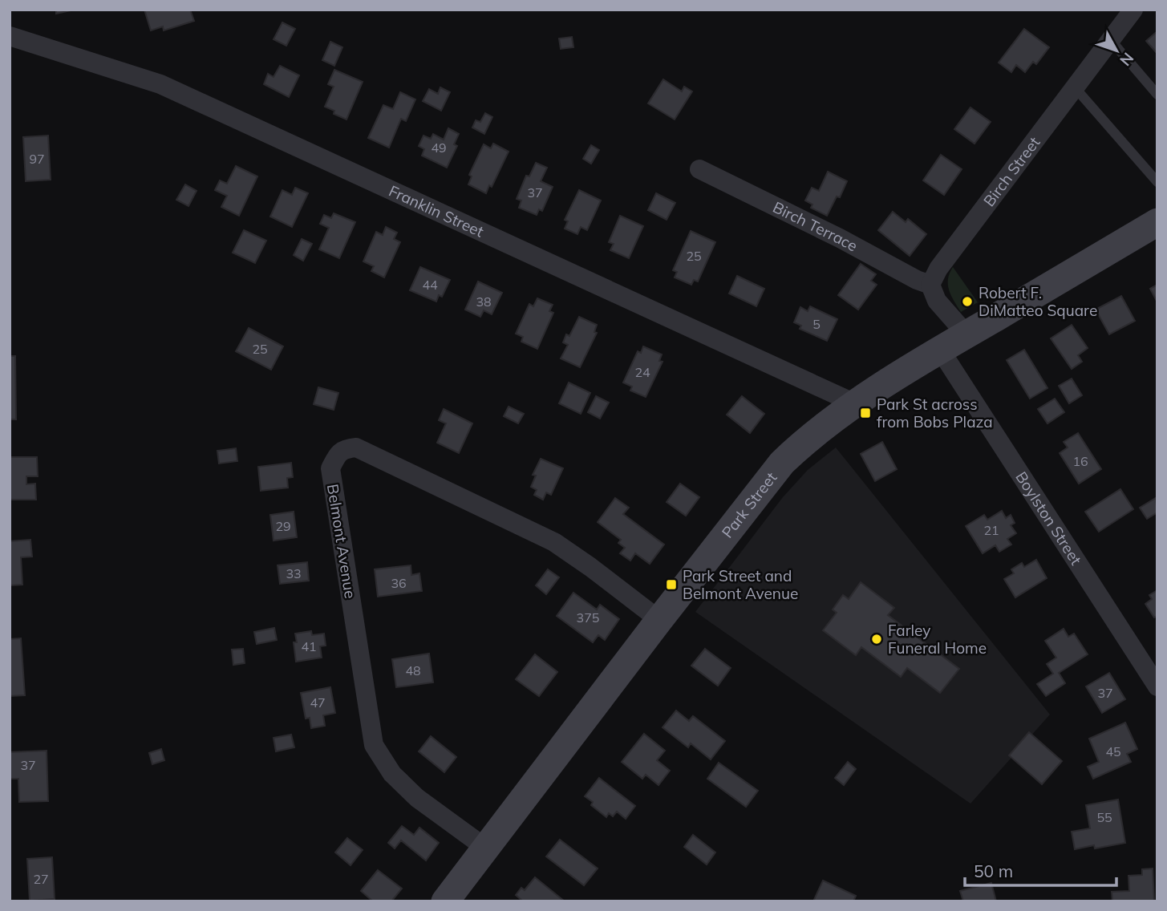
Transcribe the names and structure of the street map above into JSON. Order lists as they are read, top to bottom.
{
  "streets": {
    "main road": ["Park Street"],
    "street": [
      "Birch Street",
      "Franklin Street",
      "Birch Terrace",
      "Boylston Street",
      "Belmont Avenue"
    ]
  },
  "crossings": [
    ["Birch Street", "Birch Terrace"],
    ["Franklin Street", "Park Street"],
    ["Park Street", "Boylston Street"],
    ["Park Street", "Belmont Avenue"]
  ],
  "places": {
    "other": ["Robert F. DiMatteo Square", "Farley Funeral Home"],
    "transit": ["Park St across from Bobs Plaza", "Park Street and Belmont Avenue"]
  },
  "house_numbers": [
    "49",
    "97",
    "37",
    "25",
    "44",
    "38",
    "5",
    "25",
    "24",
    "16",
    "29",
    "21",
    "33",
    "36",
    "375",
    "41",
    "48",
    "37",
    "47",
    "45",
    "37",
    "55",
    "27"
  ],
  "scale_bar": "50 m",
  "north": "bottom right"
}
